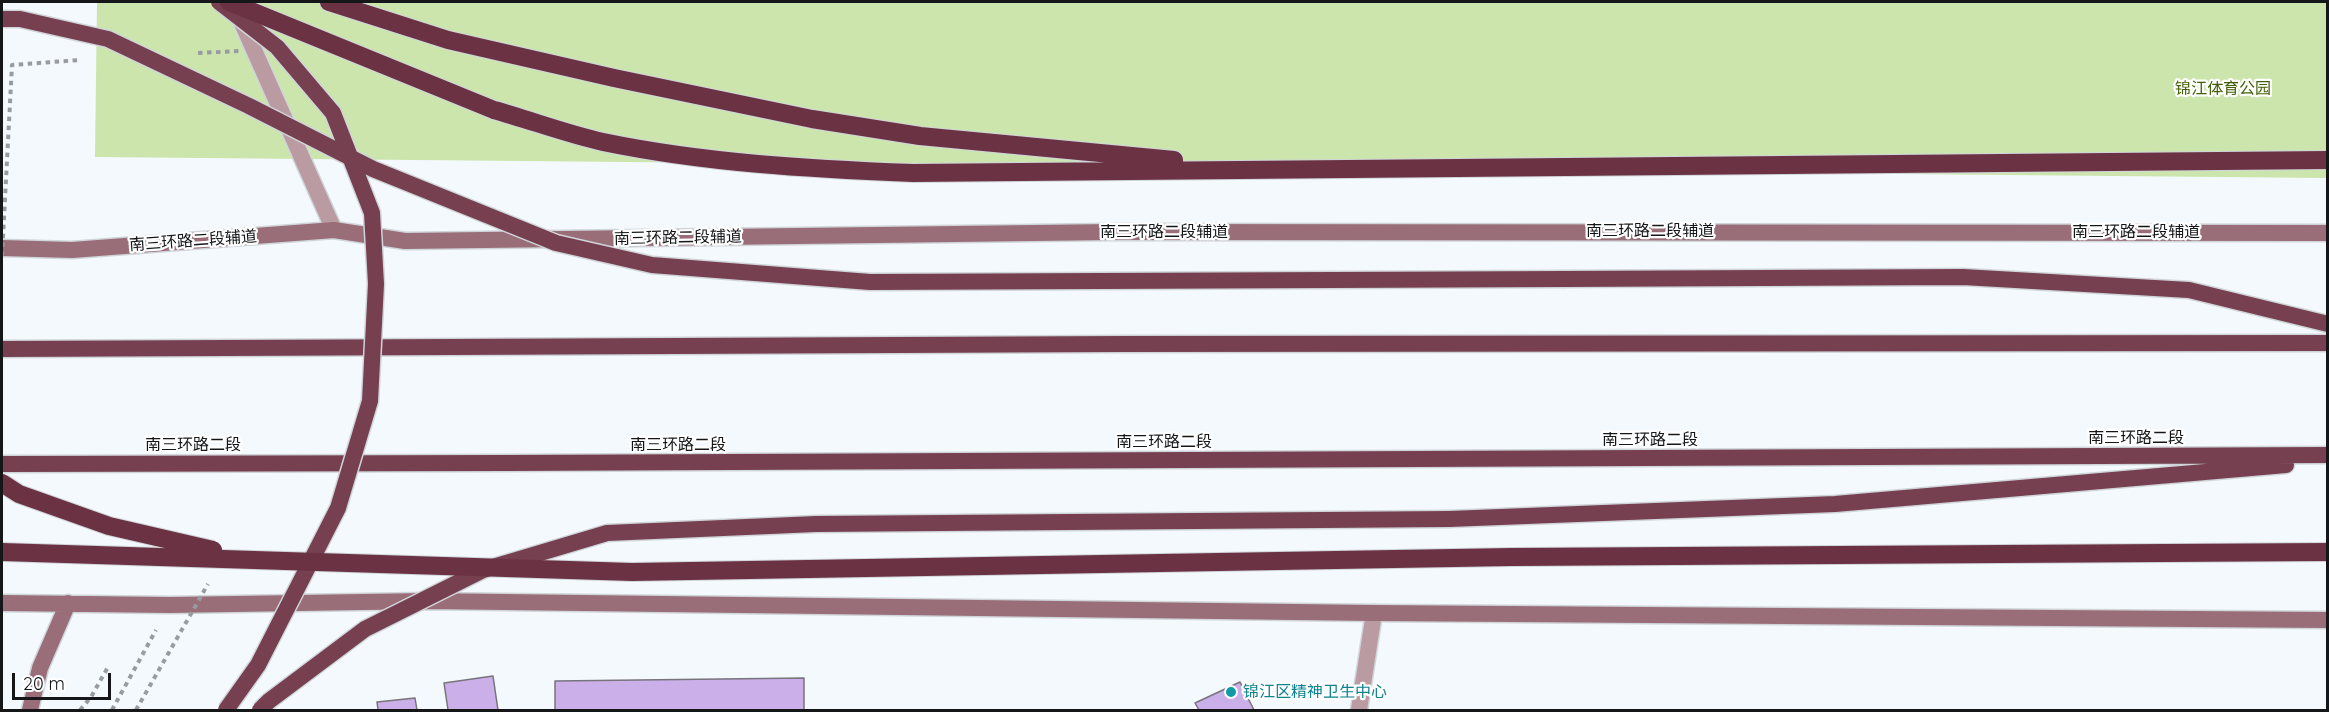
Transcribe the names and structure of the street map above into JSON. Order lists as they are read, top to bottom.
{
  "streets": {
    "highway": ["南三环路二段"],
    "main road": ["南三环路二段辅道"]
  },
  "parks": ["锦江体育公园"],
  "places": ["锦江区精神卫生中心"],
  "scale_bar": "20 m"
}
